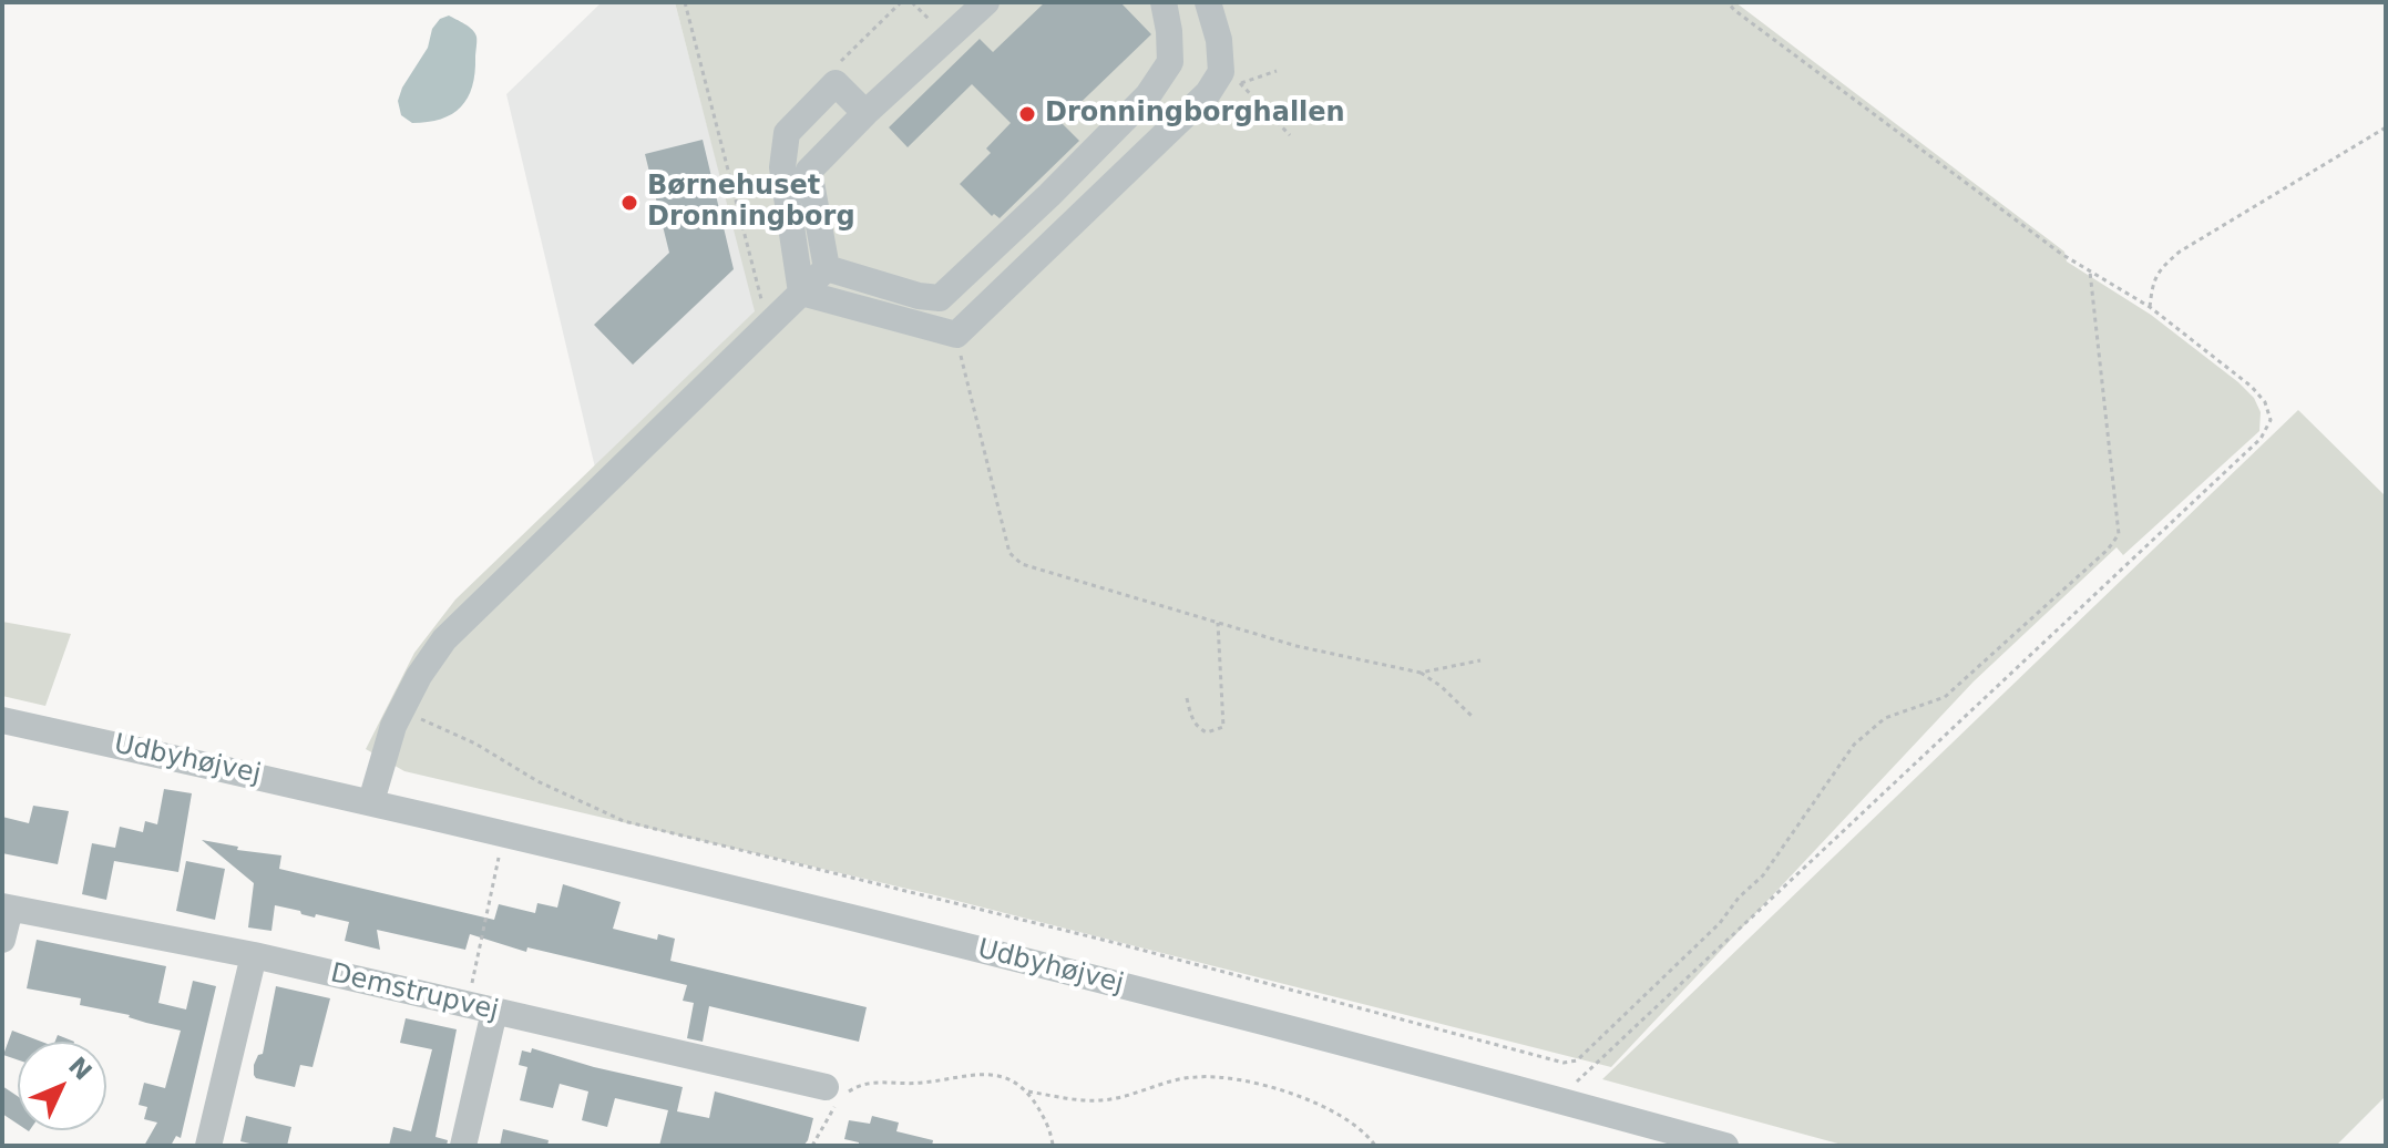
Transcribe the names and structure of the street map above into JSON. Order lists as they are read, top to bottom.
{
  "streets": {
    "street": ["Udbyhøjvej", "Demstrupvej"]
  },
  "places": ["Dronningborghallen", "Børnehuset Dronningborg"],
  "north": "top right"
}
